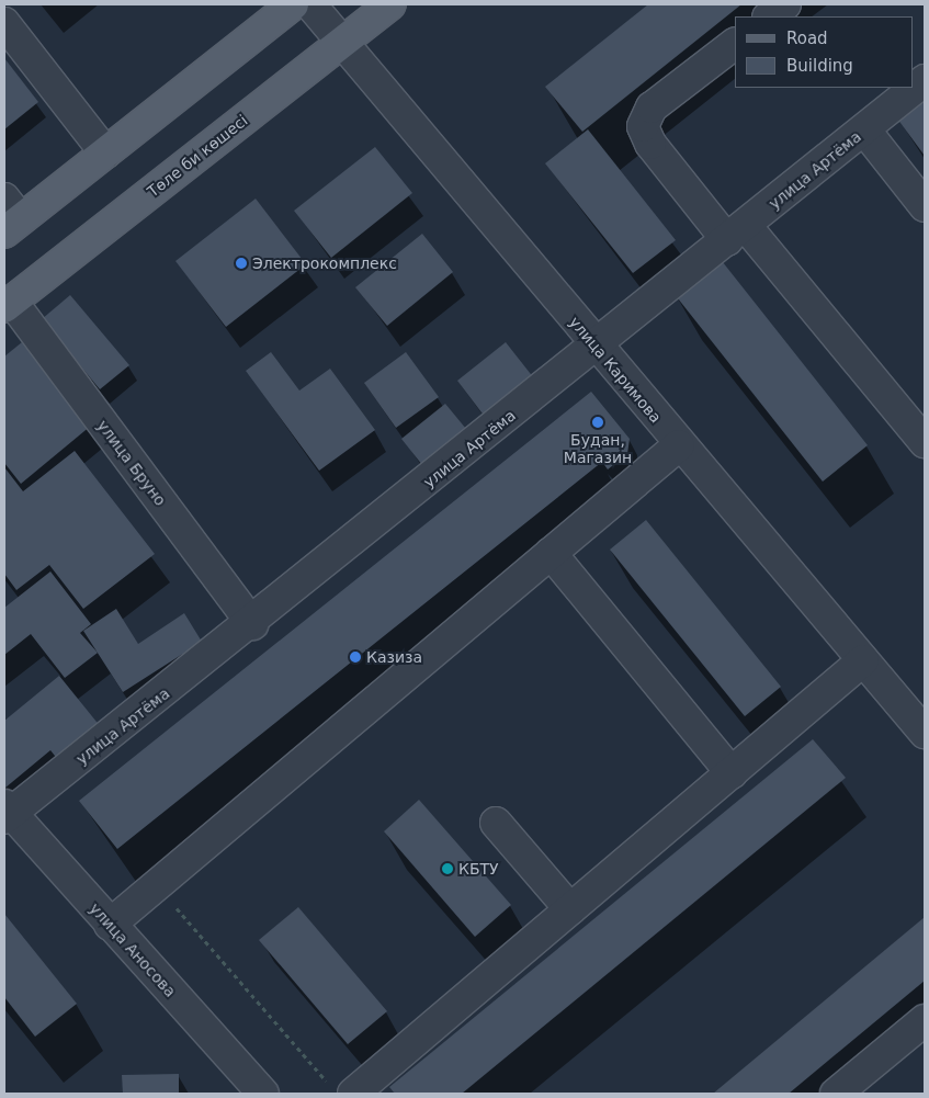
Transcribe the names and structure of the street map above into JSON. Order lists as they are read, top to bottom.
{
  "streets": {
    "main road": ["Төле би көшесі"],
    "street": [
      "улица Артёма",
      "улица Каримова",
      "улица Бруно",
      "улица Аносова"
    ]
  },
  "crossings": [
    ["Төле би көшесі", "улица Каримова"],
    ["Төле би көшесі", "улица Бруно"],
    ["улица Артёма", "улица Каримова"],
    ["улица Артёма", "улица Бруно"],
    ["улица Артёма", "улица Аносова"]
  ],
  "places": [
    "Электрокомплекс",
    "Будан, Магазин",
    "Казиза",
    "КБТУ"
  ],
  "legend": ["Road", "Building"]
}
